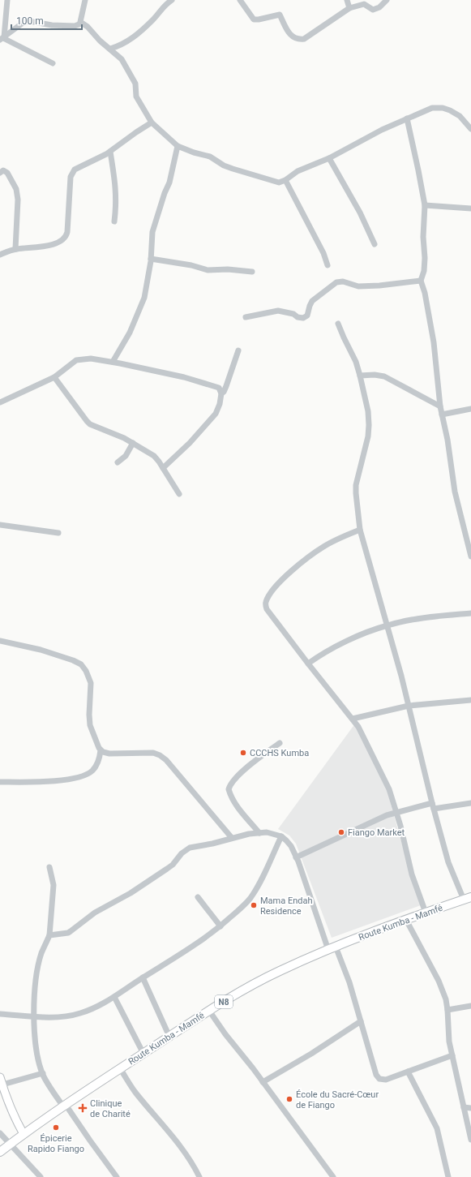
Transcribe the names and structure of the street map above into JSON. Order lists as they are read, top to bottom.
{
  "streets": {
    "highway": ["Route Kumba - Mamfé", "N8"]
  },
  "places": {
    "other": [
      "CCCHS Kumba",
      "Fiango Market",
      "Mama Endah Residence",
      "École du Sacré-Cœur de Fiango",
      "Épicerie Rapido Fiango"
    ],
    "health": ["Clinique de Charité"]
  },
  "scale_bar": "100 m"
}
